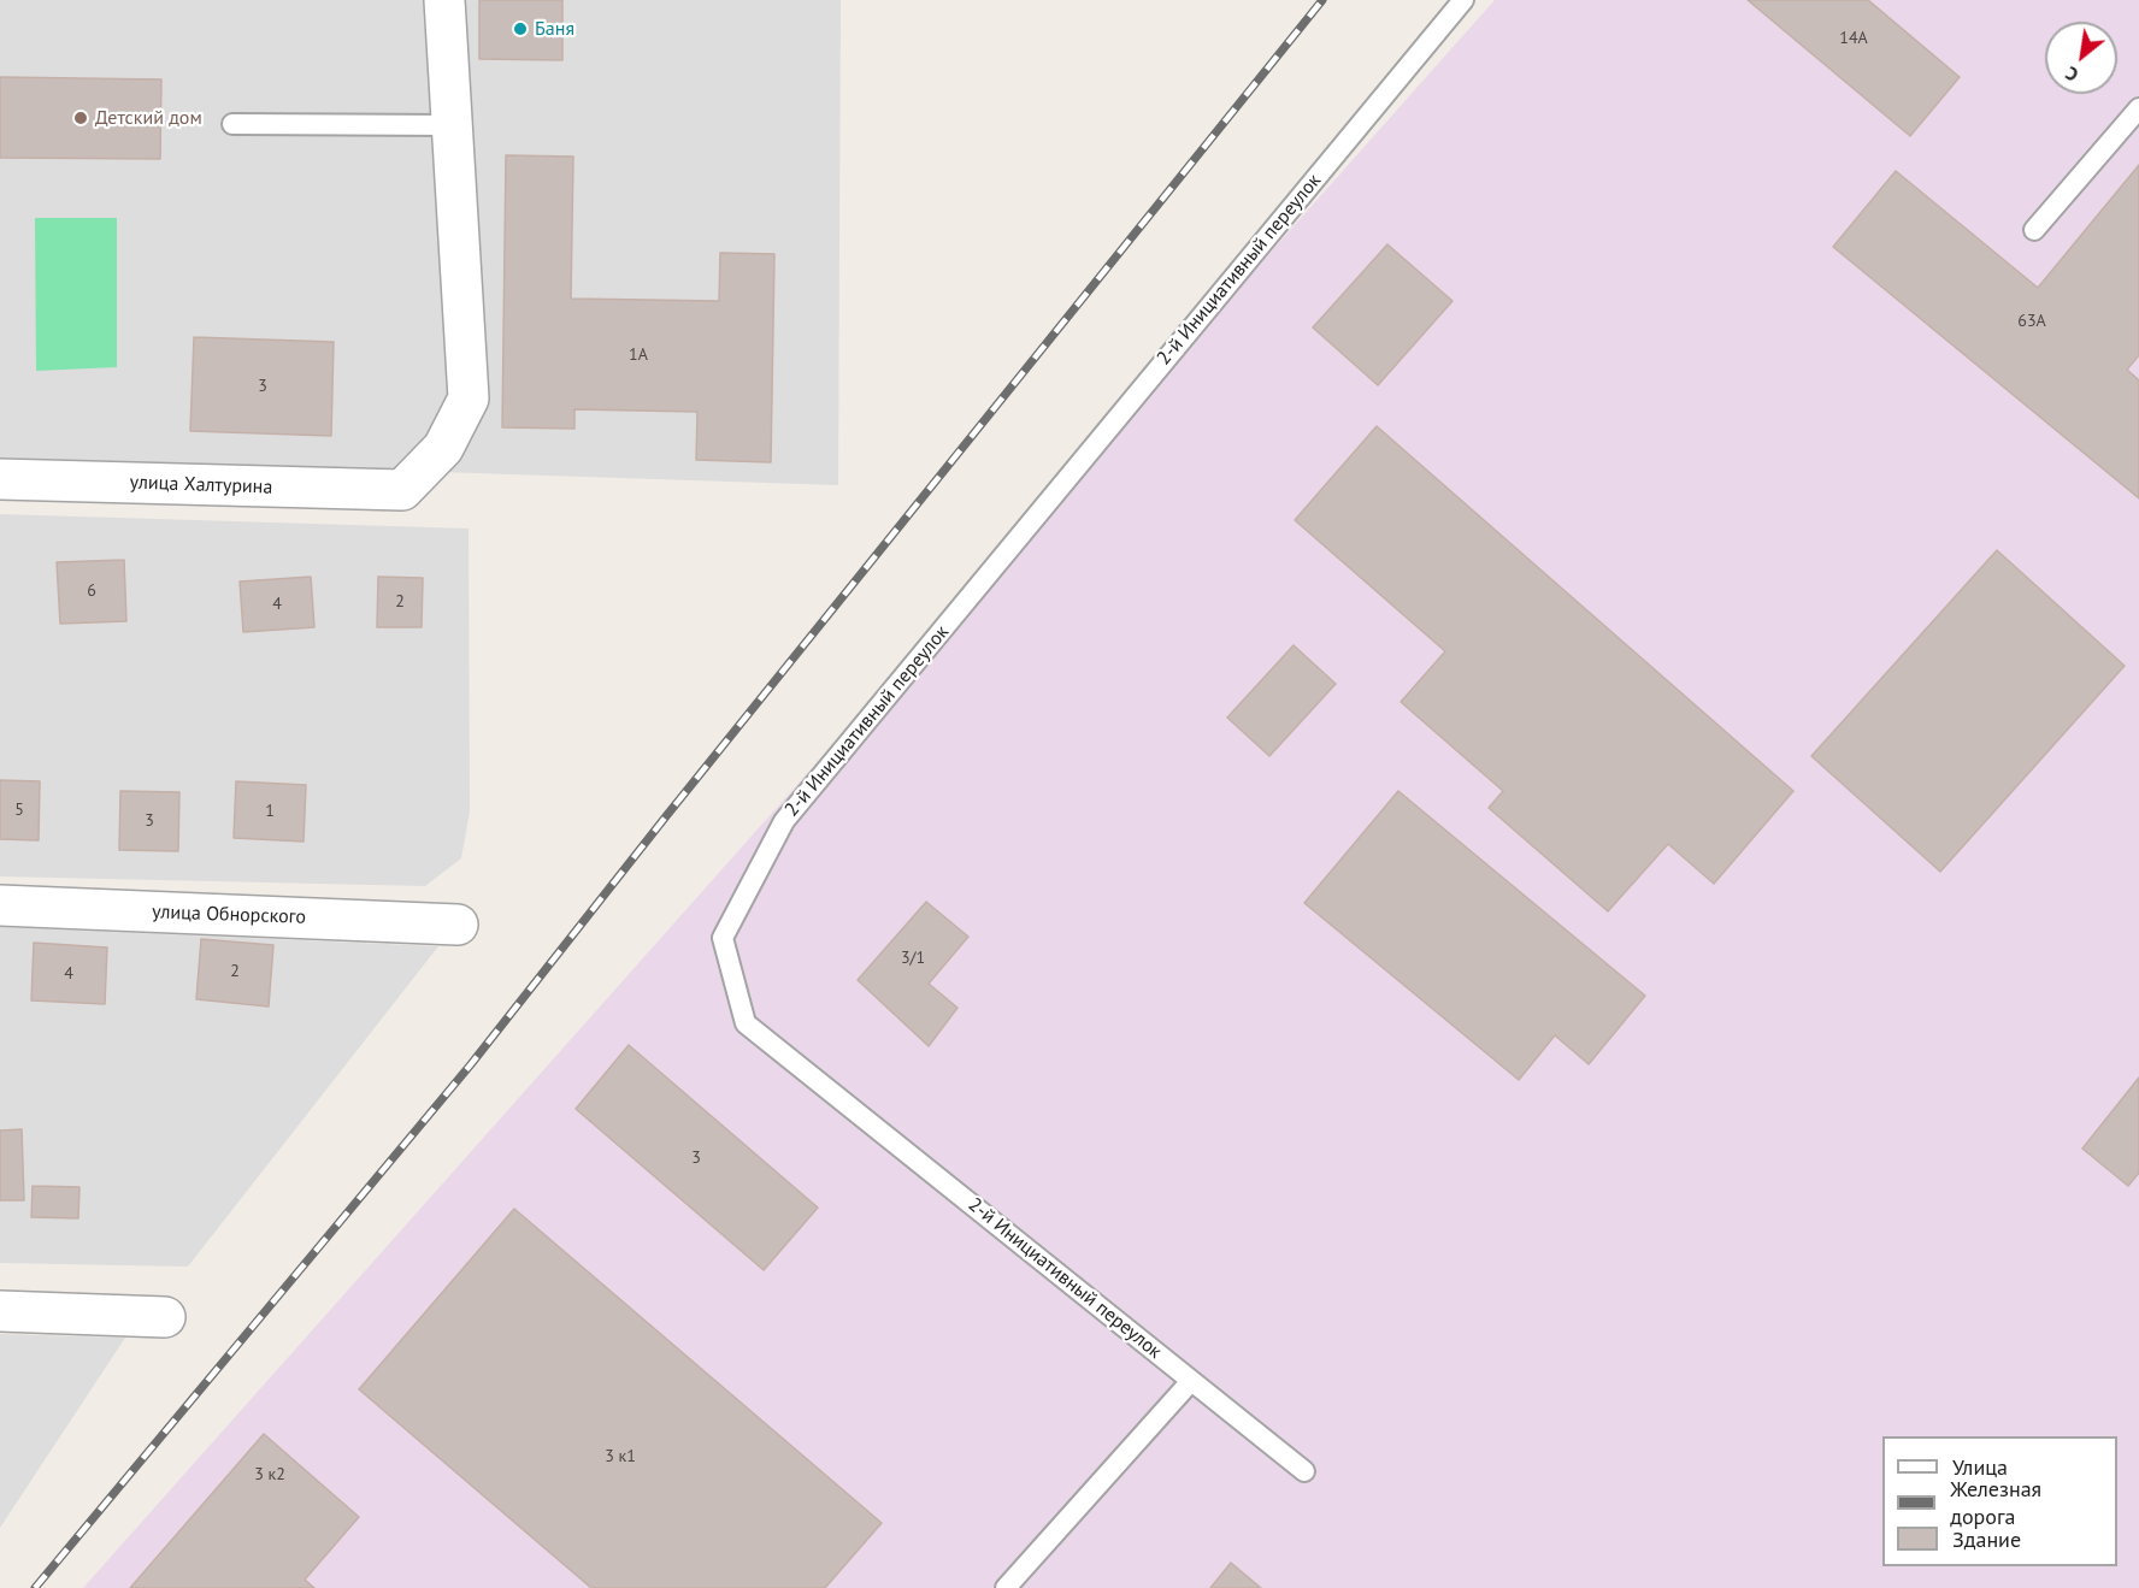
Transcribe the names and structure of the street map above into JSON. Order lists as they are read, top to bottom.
{
  "streets": {
    "street": ["улица Халтурина", "улица Обнорского"],
    "lane": ["2-й Инициативный переулок"]
  },
  "places": ["Баня", "Детский дом"],
  "house_numbers": [
    "14А",
    "63А",
    "1А",
    "3",
    "6",
    "2",
    "4",
    "5",
    "1",
    "3",
    "3/1",
    "2",
    "4",
    "3",
    "3 к1",
    "3 к2"
  ],
  "legend": ["Улица", "Железная дорога", "Здание"],
  "north": "bottom left"
}
